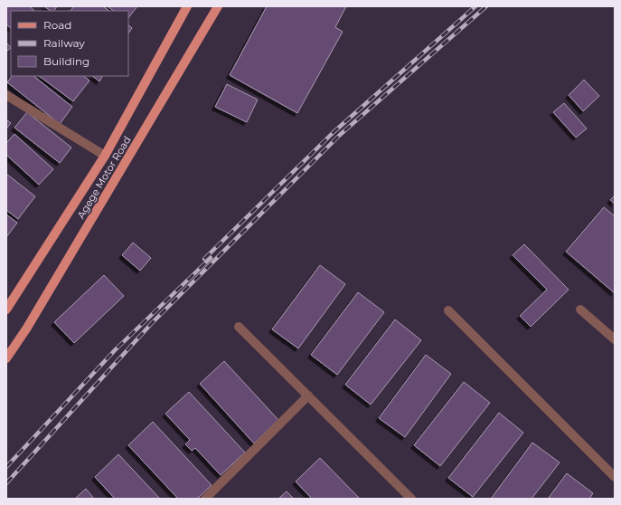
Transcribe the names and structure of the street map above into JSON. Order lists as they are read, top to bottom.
{
  "streets": {
    "main road": ["Agege Motor Road"]
  },
  "legend": ["Road", "Railway", "Building"]
}
